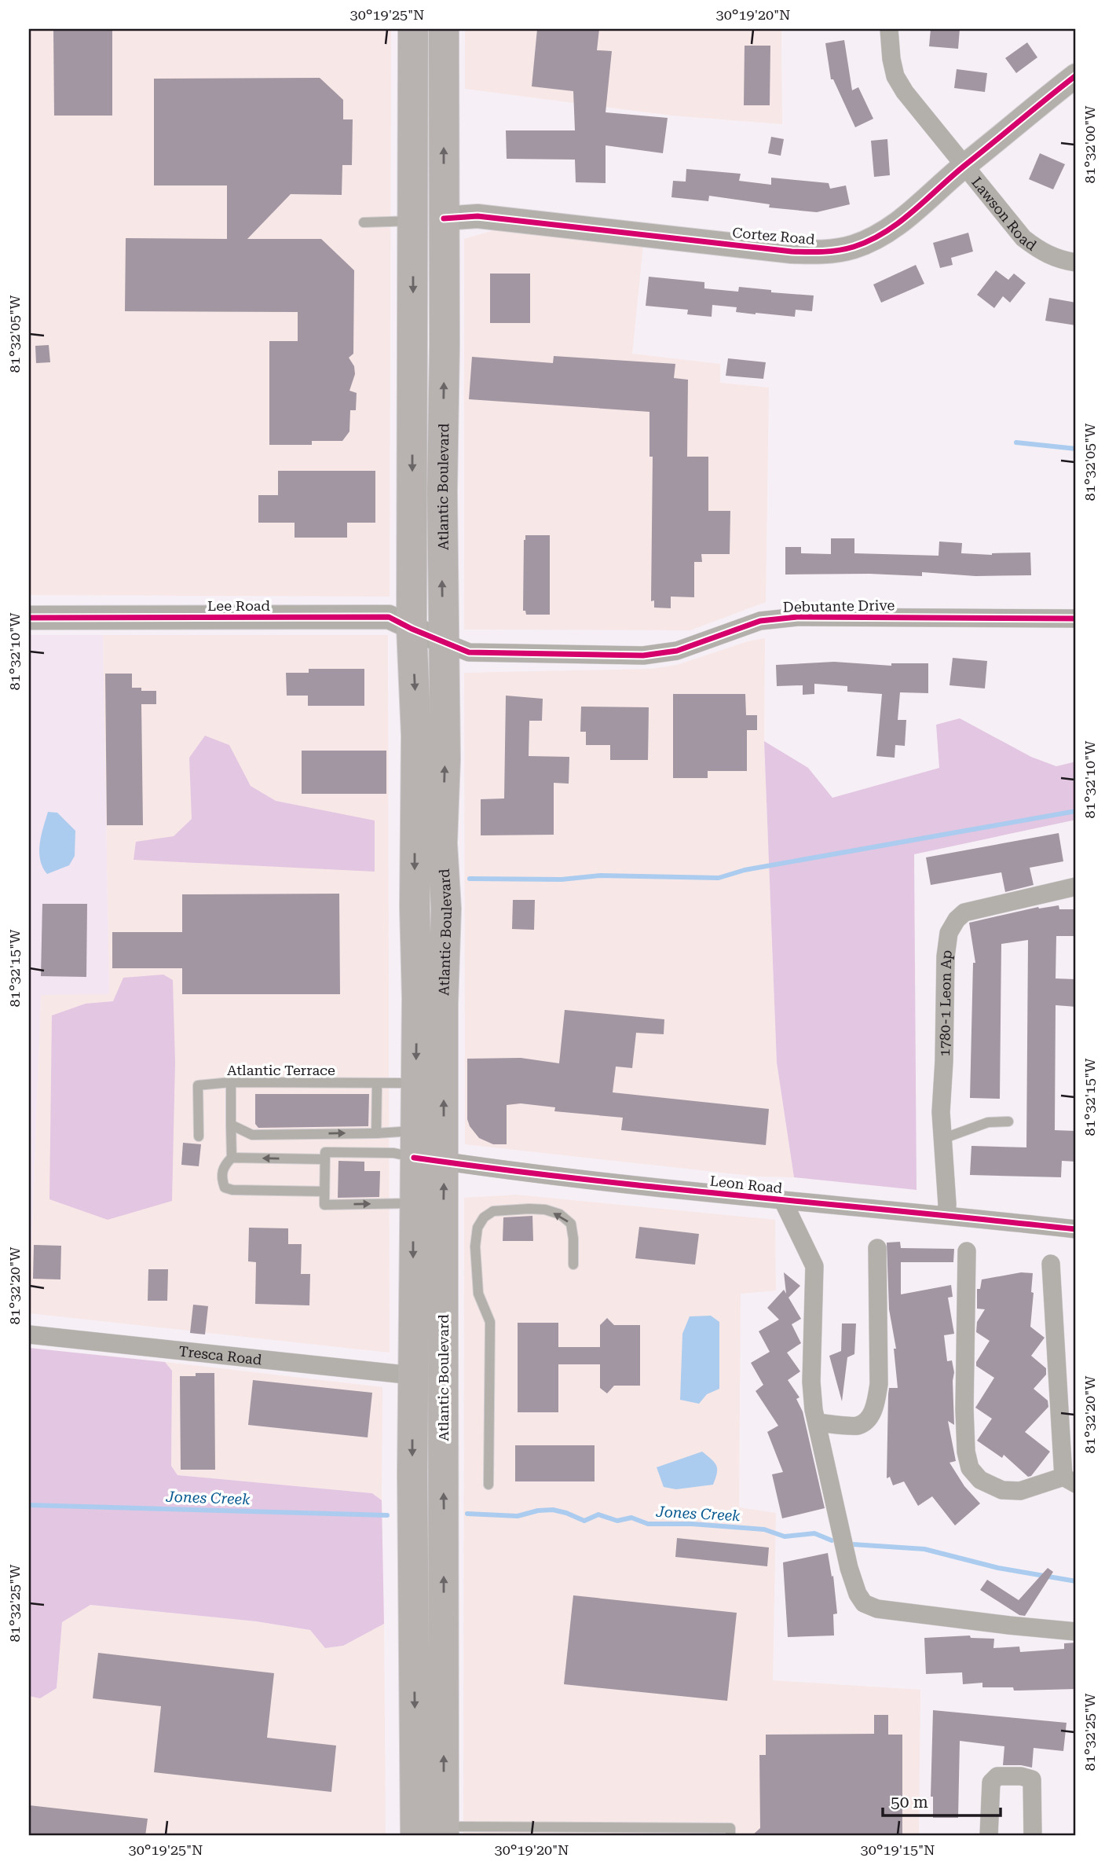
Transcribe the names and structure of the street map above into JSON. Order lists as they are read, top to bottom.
{
  "streets": {
    "highway": ["Atlantic Boulevard"],
    "street": [
      "Lawson Road",
      "Cortez Road",
      "Lee Road",
      "Debutante Drive",
      "1780-1 Leon Ap",
      "Leon Road",
      "Tresca Road"
    ],
    "lane": ["Atlantic Terrace"]
  },
  "crossings": [
    ["Lawson Road", "Cortez Road"],
    ["Cortez Road", "Atlantic Boulevard"],
    ["Atlantic Boulevard", "Lee Road"],
    ["Atlantic Boulevard", "Debutante Drive"],
    ["Atlantic Boulevard", "Atlantic Terrace"],
    ["Atlantic Boulevard", "Leon Road"],
    ["Atlantic Boulevard", "Tresca Road"],
    ["Lee Road", "Debutante Drive"],
    ["1780-1 Leon Ap", "Leon Road"]
  ],
  "water": ["Jones Creek"],
  "scale_bar": "50 m",
  "coordinates": [
    "30°19'25\"N",
    "30°19'20\"N",
    "81°32'00\"W",
    "81°32'05\"W",
    "81°32'10\"W",
    "81°32'15\"W",
    "81°32'20\"W",
    "81°32'25\"W",
    "30°19'15\"N"
  ]
}
